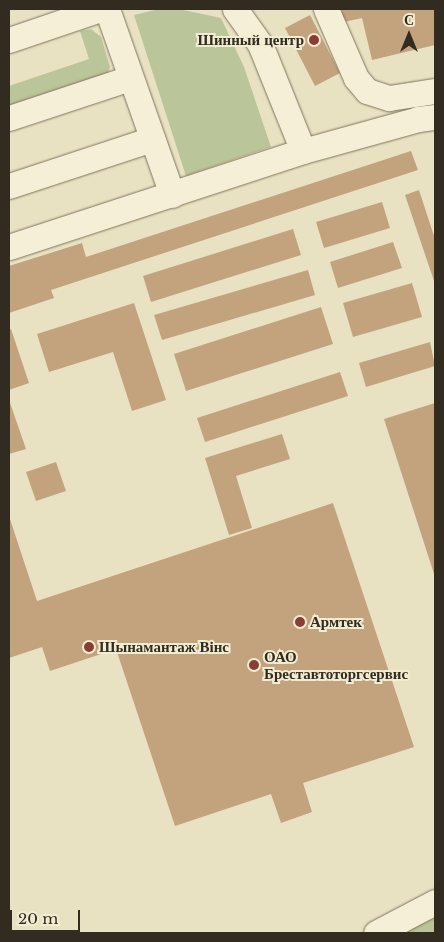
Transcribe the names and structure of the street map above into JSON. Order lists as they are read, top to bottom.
{
  "places": [
    "Шинный центр",
    "Армтек",
    "Шынамантаж Вінс",
    "ОАО Бреставтоторгсервис"
  ],
  "scale_bar": "20 m",
  "north": "top"
}
